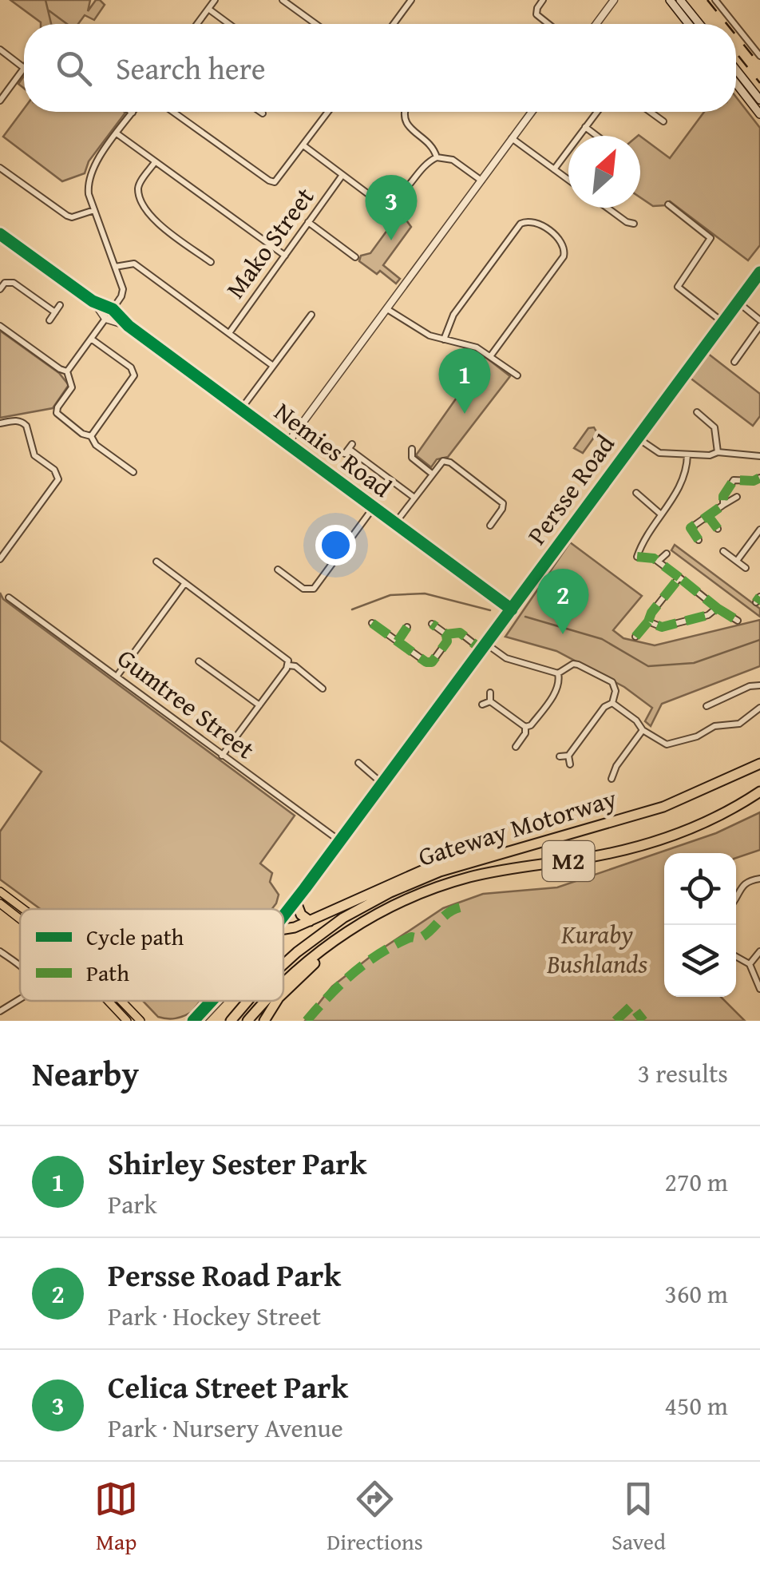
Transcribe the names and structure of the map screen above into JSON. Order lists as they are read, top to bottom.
{
  "streets": {
    "highway": ["Gateway Motorway", "M2"],
    "street": [
      "Mako Street",
      "Nemies Road",
      "Persse Road",
      "Gumtree Street"
    ]
  },
  "crossings": [
    ["Nemies Road", "Persse Road"],
    ["Persse Road", "Gumtree Street"]
  ],
  "parks": ["Kuraby Bushlands"],
  "legend": ["Cycle path", "Path"],
  "north": "top right",
  "page": {
    "search": "Search here",
    "pins": ["3", "1", "2"],
    "heading": ["Nearby", "3 results"],
    "list": [
      {
        "mark": "1",
        "name": "Shirley Sester Park",
        "note": "Park",
        "value": "270 m"
      },
      {
        "mark": "2",
        "name": "Persse Road Park",
        "note": "Park · Hockey Street",
        "value": "360 m"
      },
      {
        "mark": "3",
        "name": "Celica Street Park",
        "note": "Park · Nursery Avenue",
        "value": "450 m"
      }
    ],
    "nav": ["Map", "Directions", "Saved"]
  }
}
